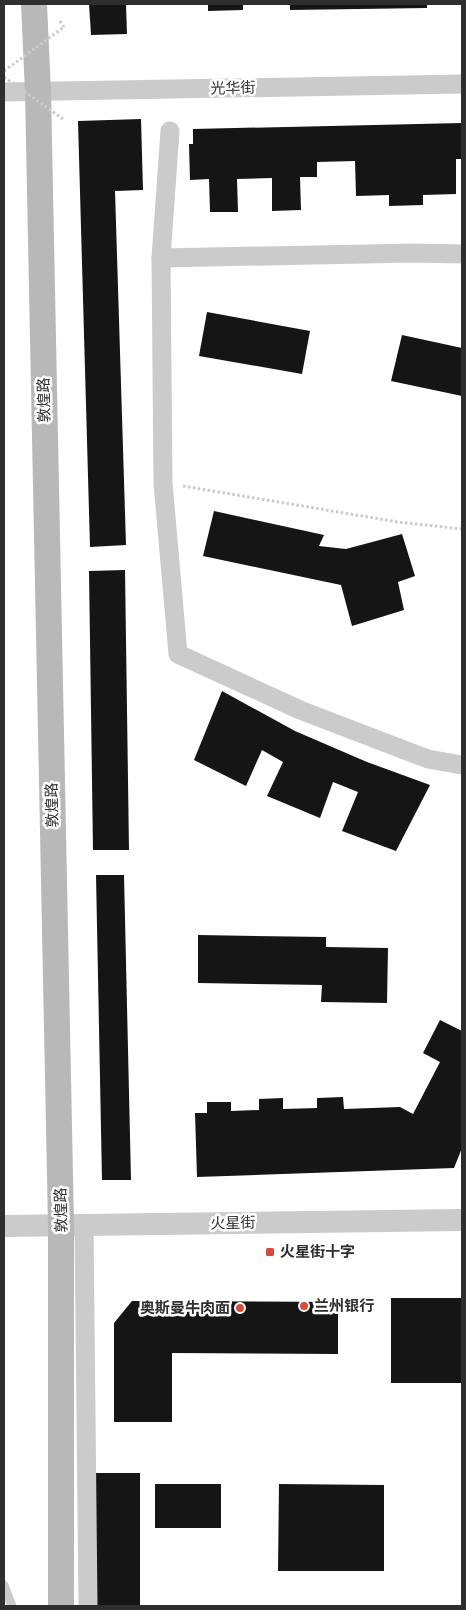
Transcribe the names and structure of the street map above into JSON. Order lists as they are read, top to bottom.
{
  "streets": {
    "main road": ["敦煌路"],
    "street": ["光华街", "火星街"]
  },
  "crossings": [
    ["光华街", "敦煌路"],
    ["敦煌路", "火星街"]
  ],
  "places": {
    "transit": ["火星街十字"],
    "other": ["兰州银行", "奥斯曼牛肉面"]
  }
}
